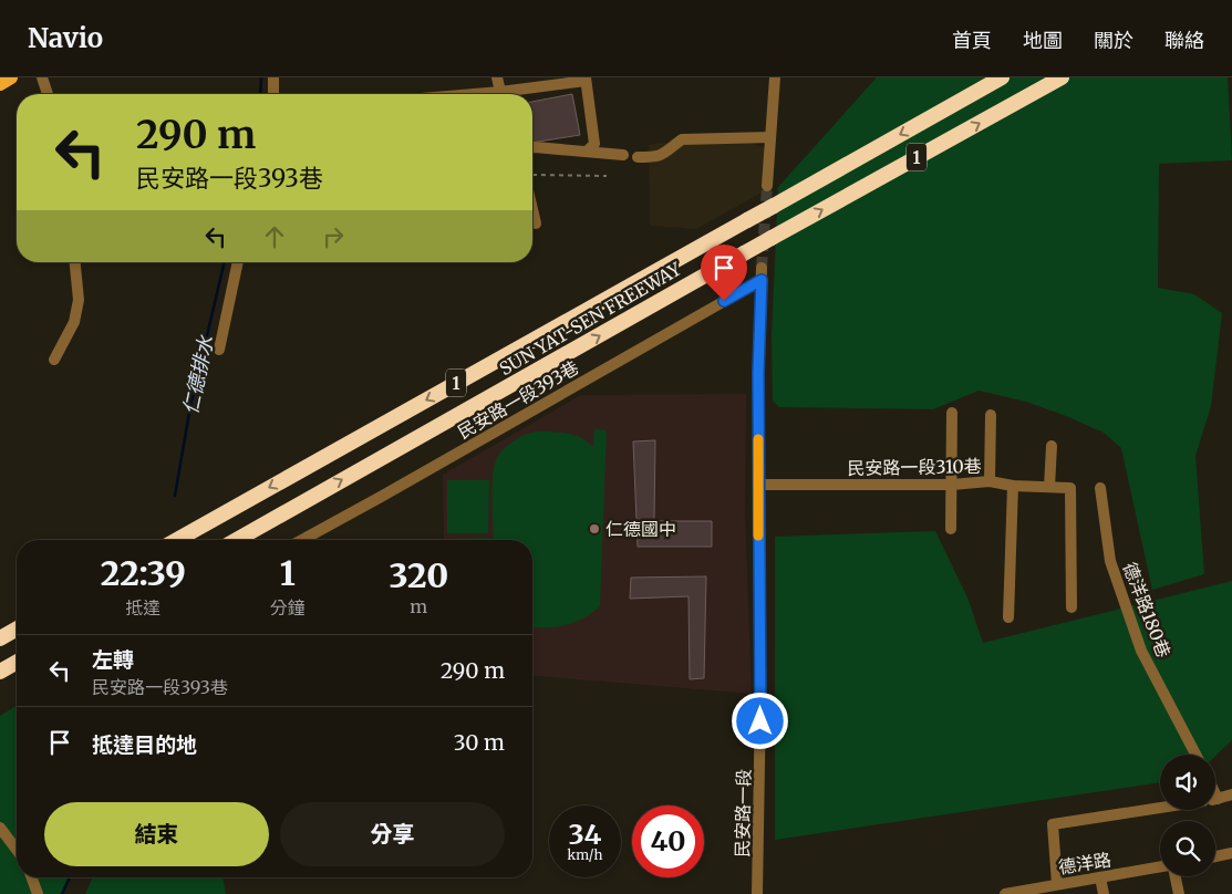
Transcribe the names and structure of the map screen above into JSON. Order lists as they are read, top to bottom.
{
  "streets": {
    "highway": ["1", "SUN YAT-SEN FREEWAY"],
    "street": [
      "民安路一段393巷",
      "民安路一段310巷",
      "德洋路180巷",
      "民安路一段",
      "德洋路"
    ]
  },
  "crossings": [
    ["民安路一段393巷", "民安路一段"],
    ["民安路一段310巷", "民安路一段"]
  ],
  "water": ["仁德排水"],
  "places": ["仁德國中"],
  "page": {
    "header": "Navio",
    "nav": [
      "首頁",
      "地圖",
      "關於",
      "聯絡"
    ],
    "turn": ["290 m", "民安路一段393巷"],
    "eta": [
      "22:39",
      "抵達",
      "1",
      "分鐘",
      "320",
      "m"
    ],
    "list": [
      {
        "name": "左轉",
        "note": "民安路一段393巷",
        "value": "290 m"
      },
      {
        "name": "抵達目的地",
        "value": "30 m"
      }
    ],
    "buttons": ["結束", "分享"],
    "speed": "34 km/h",
    "limit": "40"
  }
}
